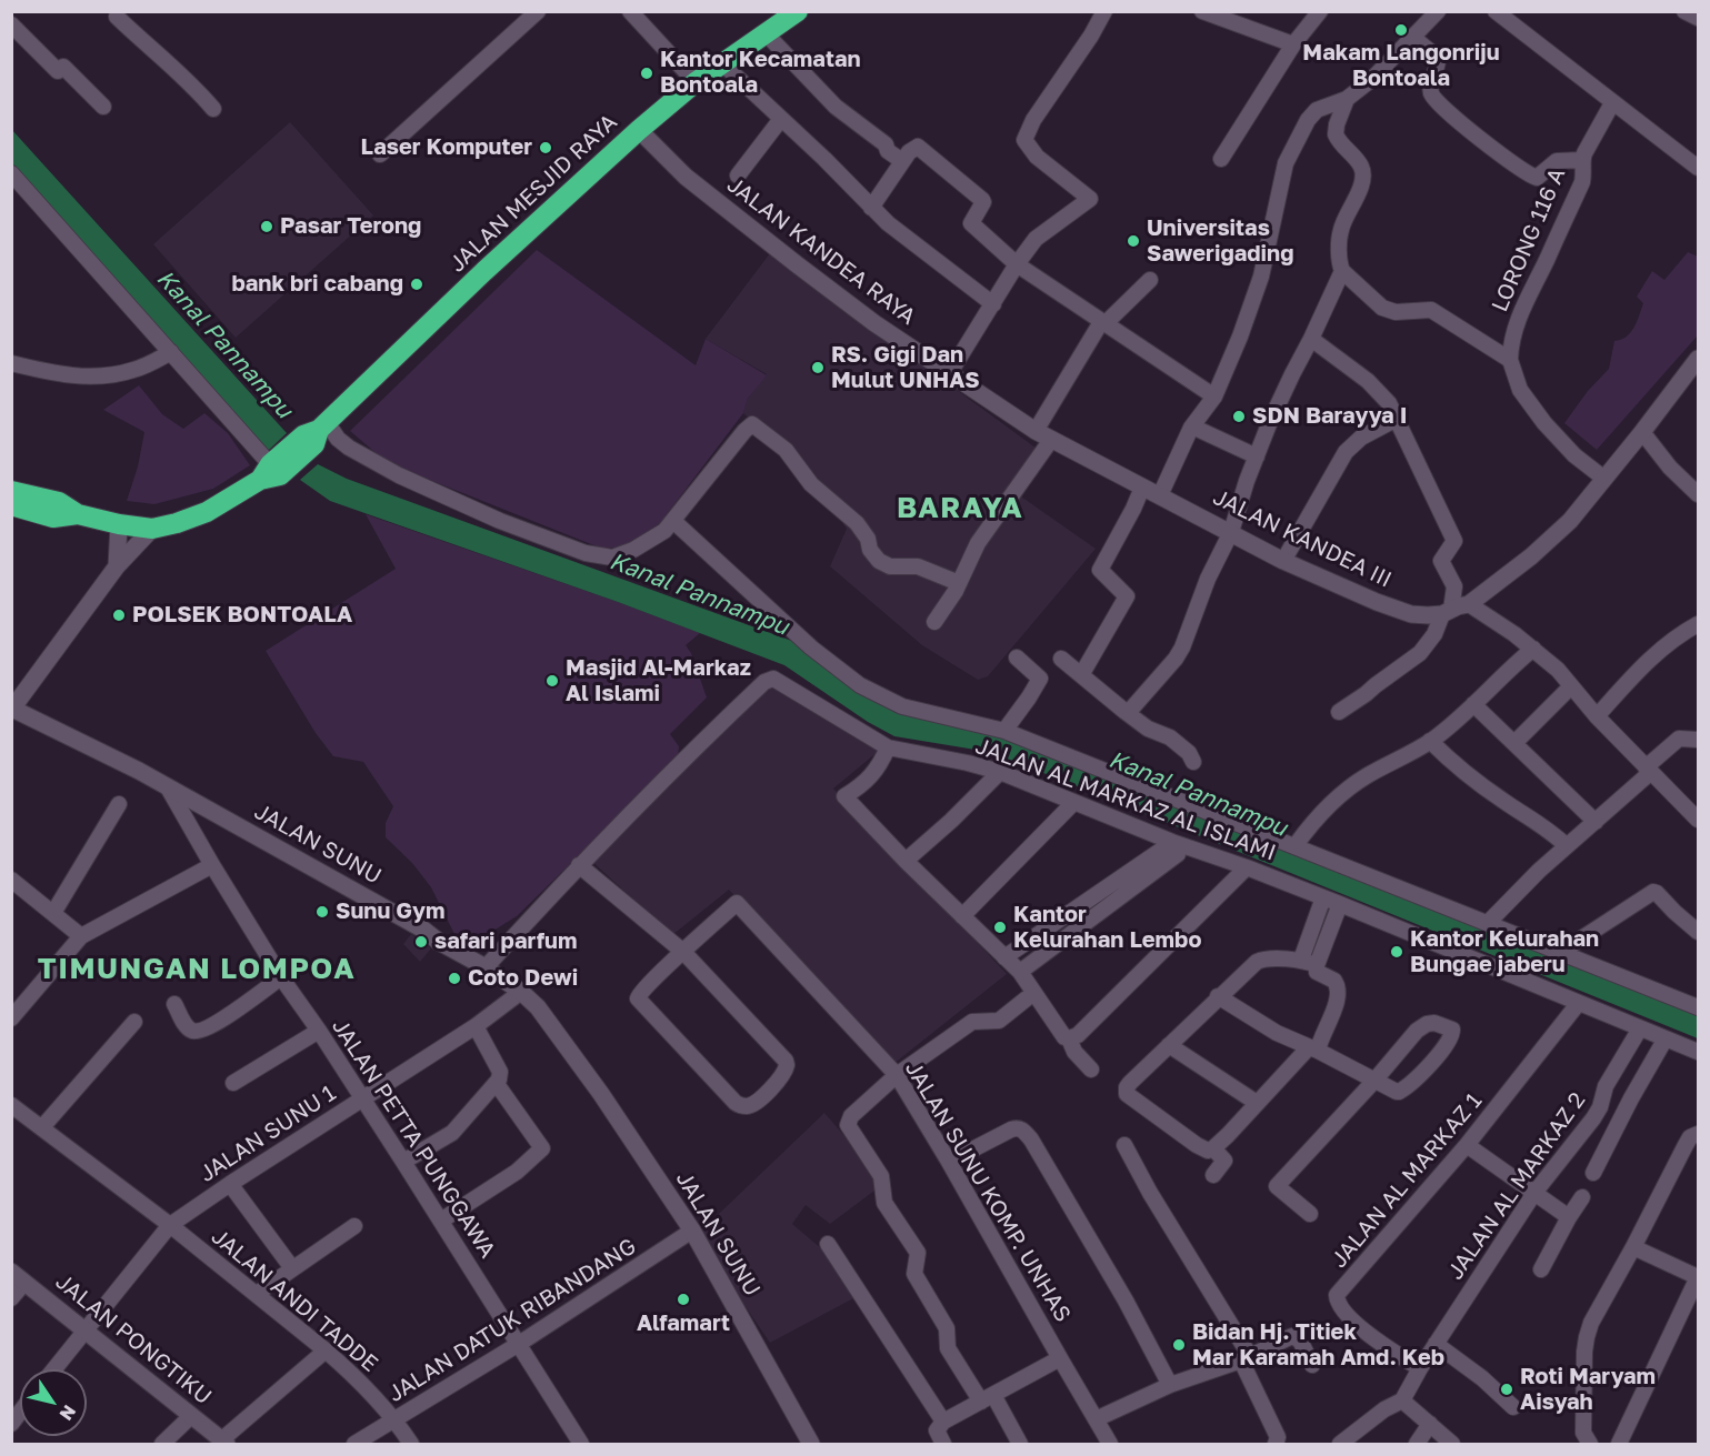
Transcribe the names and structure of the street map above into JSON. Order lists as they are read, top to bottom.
{
  "streets": {
    "highway": ["JALAN MESJID RAYA"],
    "street": [
      "LORONG 116 A",
      "JALAN KANDEA RAYA",
      "JALAN KANDEA III",
      "JALAN AL MARKAZ AL ISLAMI",
      "JALAN SUNU",
      "JALAN SUNU 1",
      "JALAN PETTA PUNGGAWA",
      "JALAN AL MARKAZ 1",
      "JALAN AL MARKAZ 2",
      "JALAN SUNU KOMP. UNHAS",
      "JALAN ANDI TADDE",
      "JALAN DATUK RIBANDANG",
      "JALAN PONGTIKU"
    ]
  },
  "crossings": [
    ["JALAN MESJID RAYA", "JALAN KANDEA RAYA"],
    ["JALAN MESJID RAYA", "JALAN SUNU"],
    ["JALAN KANDEA RAYA", "JALAN KANDEA III"],
    ["JALAN AL MARKAZ AL ISLAMI", "JALAN SUNU"],
    ["JALAN AL MARKAZ AL ISLAMI", "JALAN AL MARKAZ 1"],
    ["JALAN AL MARKAZ AL ISLAMI", "JALAN AL MARKAZ 2"],
    ["JALAN SUNU", "JALAN SUNU 1"],
    ["JALAN SUNU", "JALAN PETTA PUNGGAWA"],
    ["JALAN SUNU", "JALAN DATUK RIBANDANG"],
    ["JALAN SUNU 1", "JALAN PETTA PUNGGAWA"],
    ["JALAN SUNU 1", "JALAN ANDI TADDE"],
    ["JALAN SUNU 1", "JALAN PONGTIKU"],
    ["JALAN PETTA PUNGGAWA", "JALAN DATUK RIBANDANG"],
    ["JALAN AL MARKAZ 1", "JALAN AL MARKAZ 2"],
    ["JALAN ANDI TADDE", "JALAN DATUK RIBANDANG"]
  ],
  "districts": ["BARAYA", "TIMUNGAN LOMPOA"],
  "water": ["Kanal Pannampu"],
  "places": [
    "Makam Langonriju Bontoala",
    "Kantor Kecamatan Bontoala",
    "Laser Komputer",
    "Pasar Terong",
    "Universitas Sawerigading",
    "bank bri cabang",
    "RS. Gigi Dan Mulut UNHAS",
    "SDN Barayya I",
    "POLSEK BONTOALA",
    "Masjid Al-Markaz Al Islami",
    "Sunu Gym",
    "Kantor Kelurahan Lembo",
    "safari parfum",
    "Kantor Kelurahan Bungae jaberu",
    "Coto Dewi",
    "Alfamart",
    "Bidan Hj. Titiek Mar Karamah Amd. Keb",
    "Roti Maryam Aisyah"
  ],
  "north": "bottom right"
}
